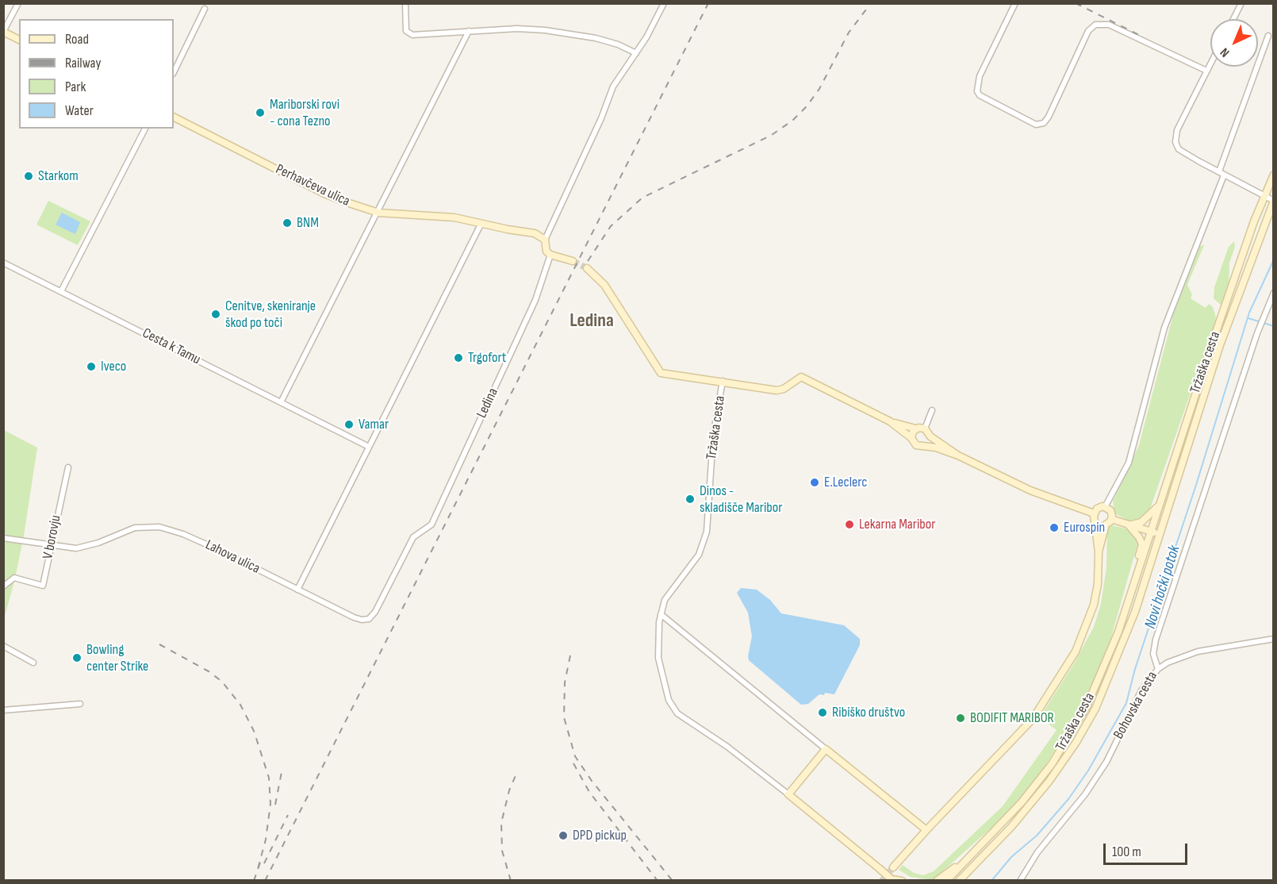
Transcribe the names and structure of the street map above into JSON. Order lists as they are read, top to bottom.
{
  "streets": {
    "street": [
      "Perhavčeva ulica",
      "Cesta k Tamu",
      "Tržaška cesta",
      "Ledina",
      "V borovju",
      "Lahova ulica",
      "Bohovska cesta"
    ]
  },
  "crossings": [
    ["Ledina", "Lahova ulica"],
    ["V borovju", "Lahova ulica"]
  ],
  "districts": ["Ledina"],
  "water": ["Novi hočki potok"],
  "places": [
    "Mariborski rovi - cona Tezno",
    "Starkom",
    "BNM",
    "Cenitve, skeniranje škod po toči",
    "Trgofort",
    "Iveco",
    "Vamar",
    "E.Leclerc",
    "Dinos - skladišče Maribor",
    "Lekarna Maribor",
    "Eurospin",
    "Bowling center Strike",
    "Ribiško društvo",
    "BODIFIT MARIBOR",
    "DPD pickup"
  ],
  "legend": [
    "Road",
    "Railway",
    "Park",
    "Water"
  ],
  "scale_bar": "100 m",
  "north": "bottom left"
}
